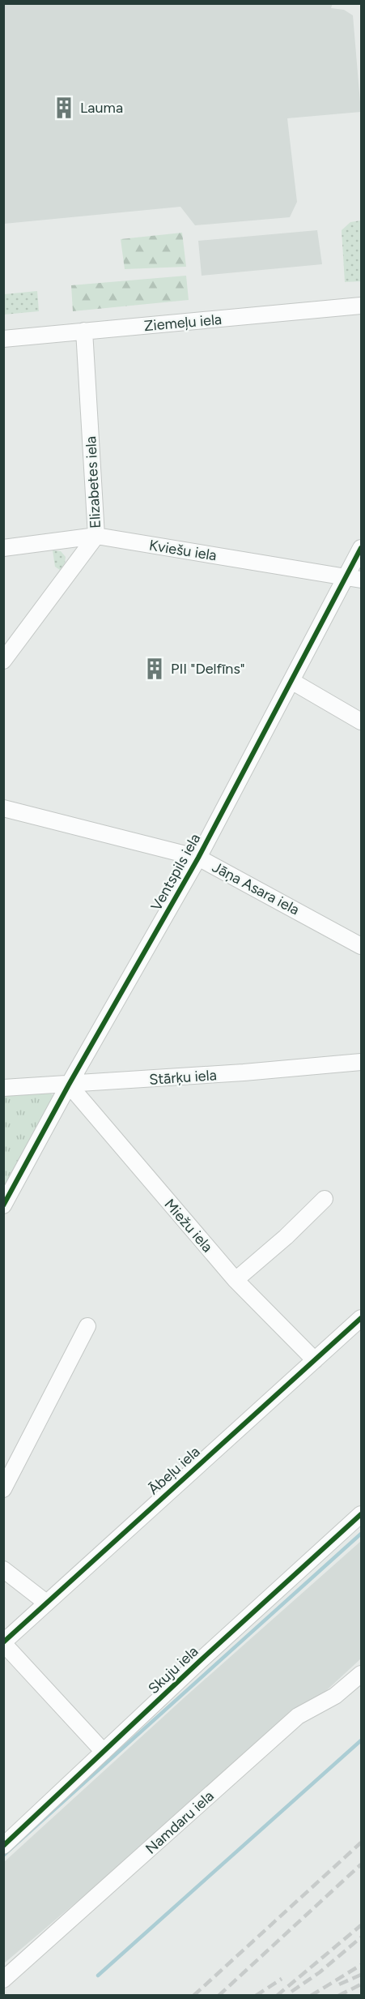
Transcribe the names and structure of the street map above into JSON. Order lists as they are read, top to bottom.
{
  "streets": {
    "street": [
      "Ziemeļu iela",
      "Elizabetes iela",
      "Kviešu iela",
      "Ventspils iela",
      "Jāņa Asara iela",
      "Stārķu iela",
      "Miežu iela",
      "Ābeļu iela",
      "Skuju iela",
      "Namdaru iela"
    ]
  },
  "crossings": [
    ["Ziemeļu iela", "Elizabetes iela"],
    ["Elizabetes iela", "Kviešu iela"],
    ["Kviešu iela", "Ventspils iela"],
    ["Ventspils iela", "Jāņa Asara iela"],
    ["Ventspils iela", "Stārķu iela"],
    ["Ventspils iela", "Miežu iela"],
    ["Stārķu iela", "Miežu iela"],
    ["Miežu iela", "Ābeļu iela"]
  ],
  "places": {
    "building": ["Lauma", "PII \"Delfīns\""]
  }
}
